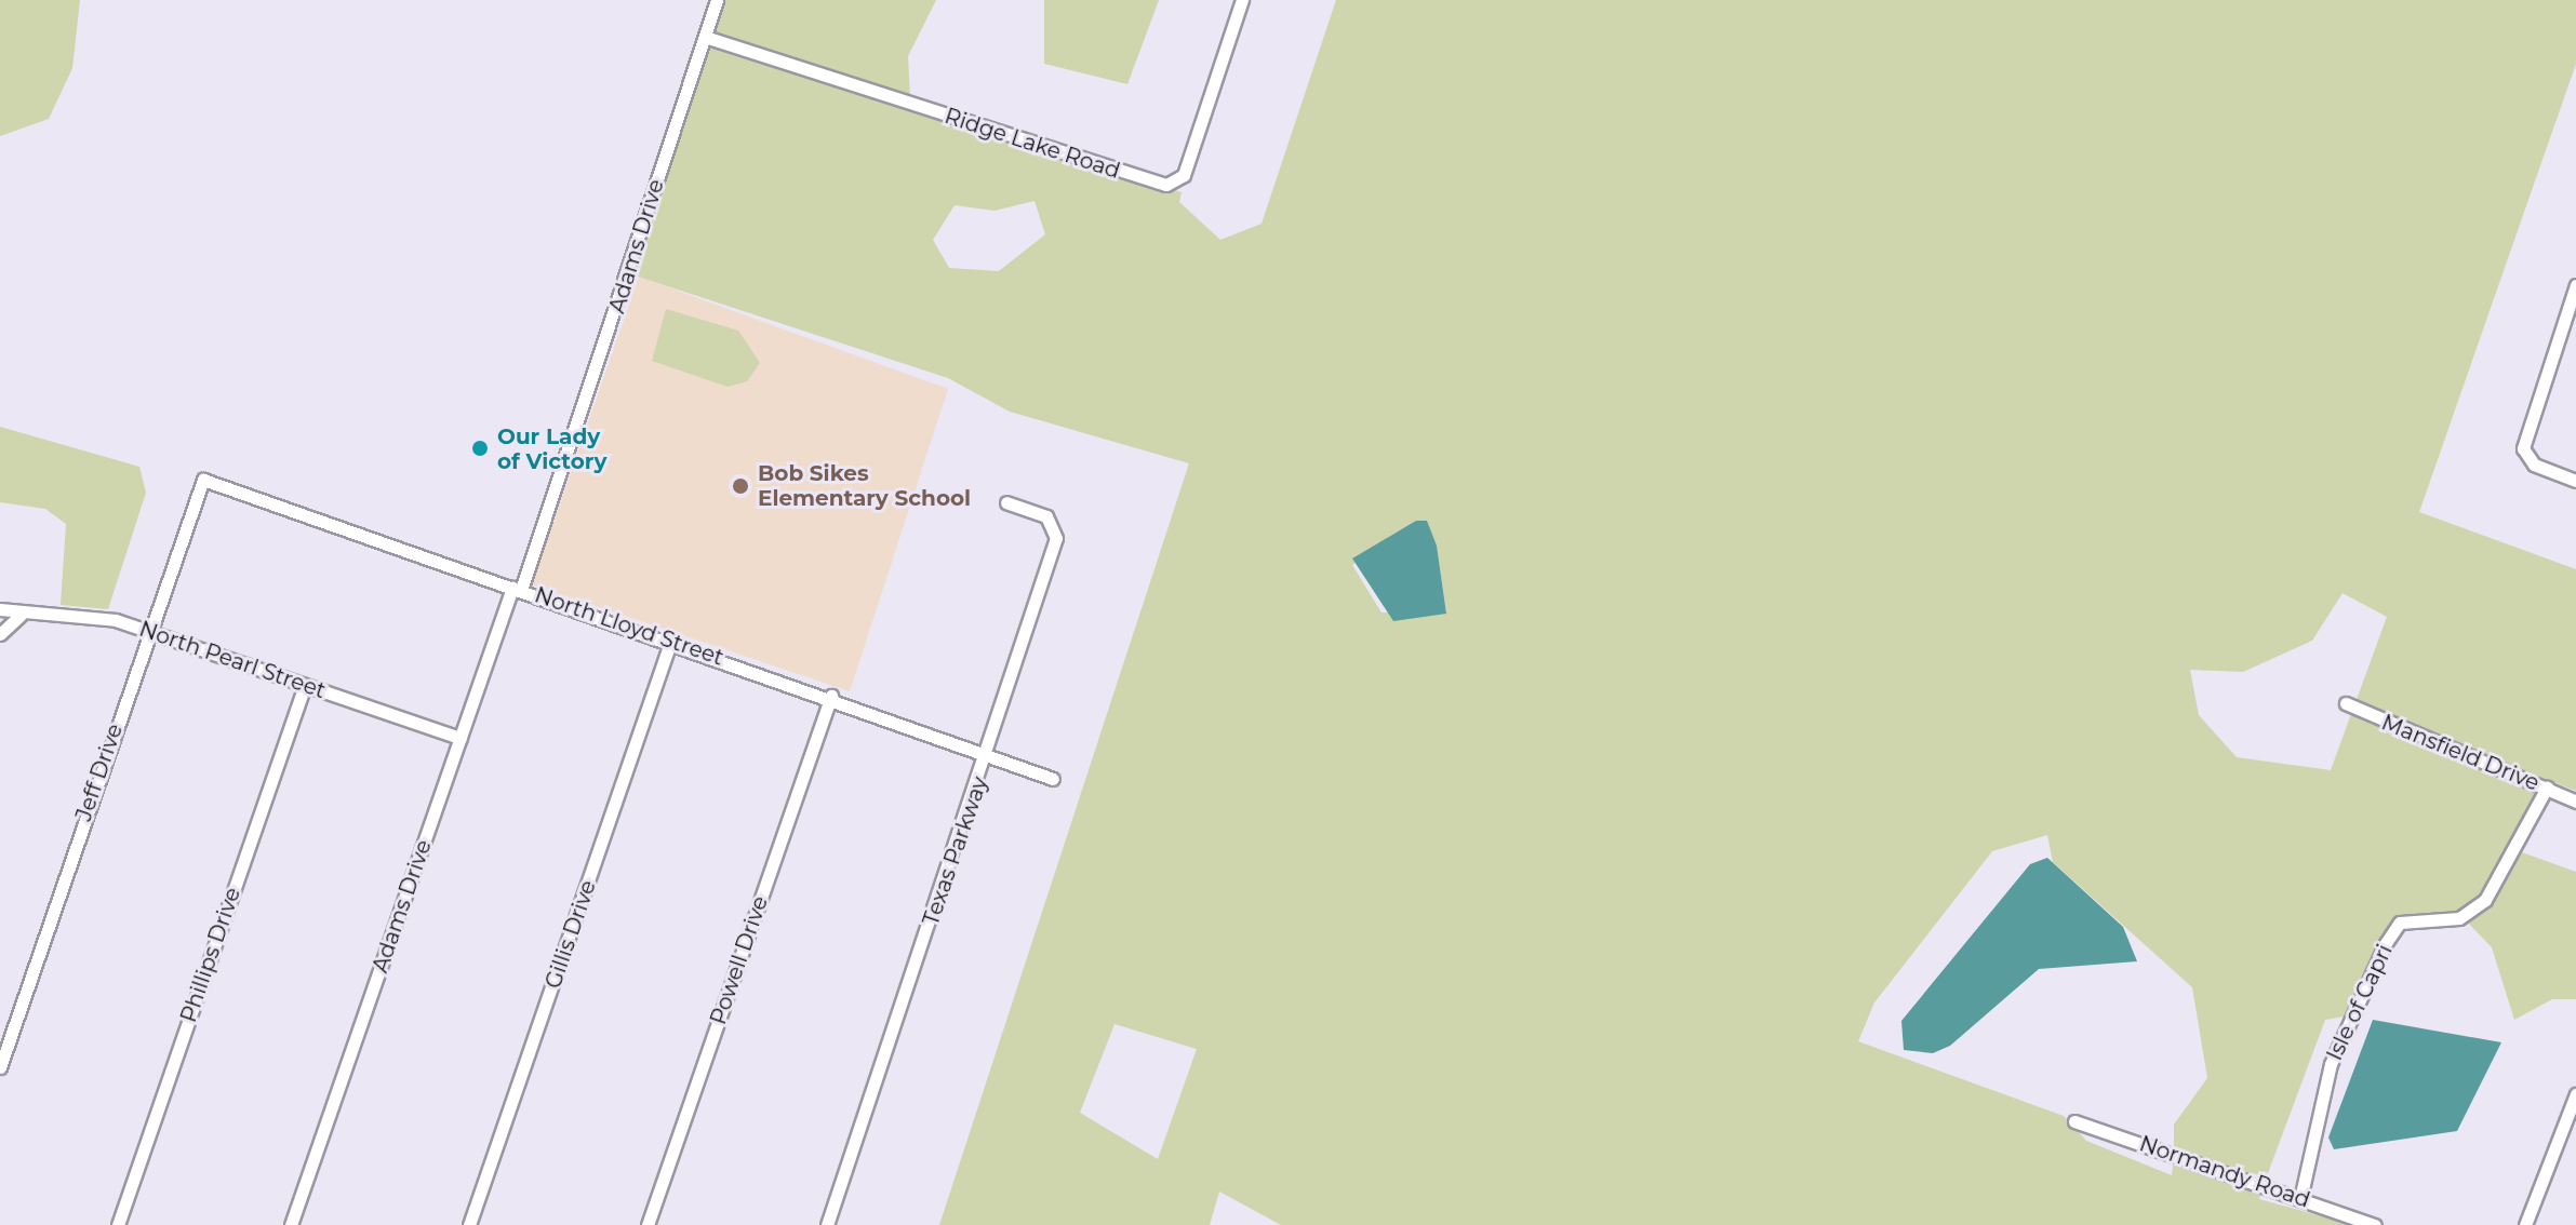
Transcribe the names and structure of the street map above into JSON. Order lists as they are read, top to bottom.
{
  "streets": {
    "street": [
      "Ridge Lake Road",
      "Adams Drive",
      "North Lloyd Street",
      "North Pearl Street",
      "Mansfield Drive",
      "Jeff Drive",
      "Texas Parkway",
      "Gillis Drive",
      "Phillips Drive",
      "Powell Drive",
      "Isle of Capri",
      "Normandy Road"
    ]
  },
  "crossings": [
    ["Ridge Lake Road", "Adams Drive"],
    ["Adams Drive", "North Lloyd Street"],
    ["Adams Drive", "North Pearl Street"],
    ["North Lloyd Street", "Jeff Drive"],
    ["North Lloyd Street", "Texas Parkway"],
    ["North Lloyd Street", "Gillis Drive"],
    ["North Lloyd Street", "Powell Drive"],
    ["North Pearl Street", "Jeff Drive"],
    ["North Pearl Street", "Phillips Drive"],
    ["Mansfield Drive", "Isle of Capri"],
    ["Isle of Capri", "Normandy Road"]
  ],
  "places": ["Our Lady of Victory", "Bob Sikes Elementary School"]
}
